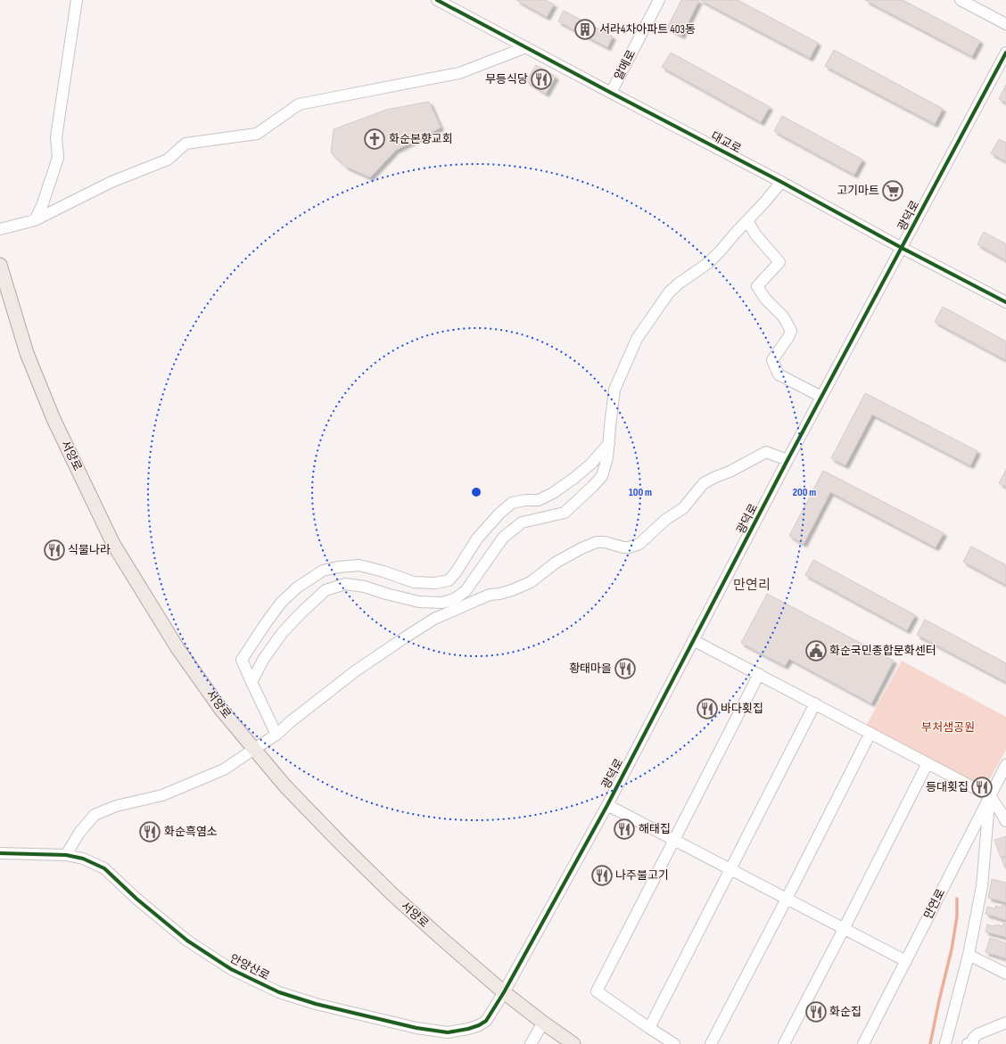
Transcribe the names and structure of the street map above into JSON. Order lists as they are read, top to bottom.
{
  "streets": {
    "main road": ["서양로"],
    "street": [
      "알메로",
      "대교로",
      "광덕로",
      "만연로",
      "안양산로"
    ]
  },
  "crossings": [
    ["알메로", "대교로"],
    ["대교로", "광덕로"],
    ["광덕로", "서양로"],
    ["광덕로", "안양산로"],
    ["서양로", "안양산로"]
  ],
  "districts": ["만연리"],
  "parks": ["부처샘공원"],
  "places": {
    "building": ["서라4차아파트 403동"],
    "restaurant": [
      "무등식당",
      "식물나라",
      "황태마을",
      "바다횟집",
      "등대횟집",
      "해태집",
      "화순흑염소",
      "나주불고기",
      "화순집"
    ],
    "church": ["화순본향교회"],
    "supermarket": ["고기마트"],
    "public building": ["화순국민종합문화센터"]
  },
  "rings": ["100 m", "200 m"]
}
